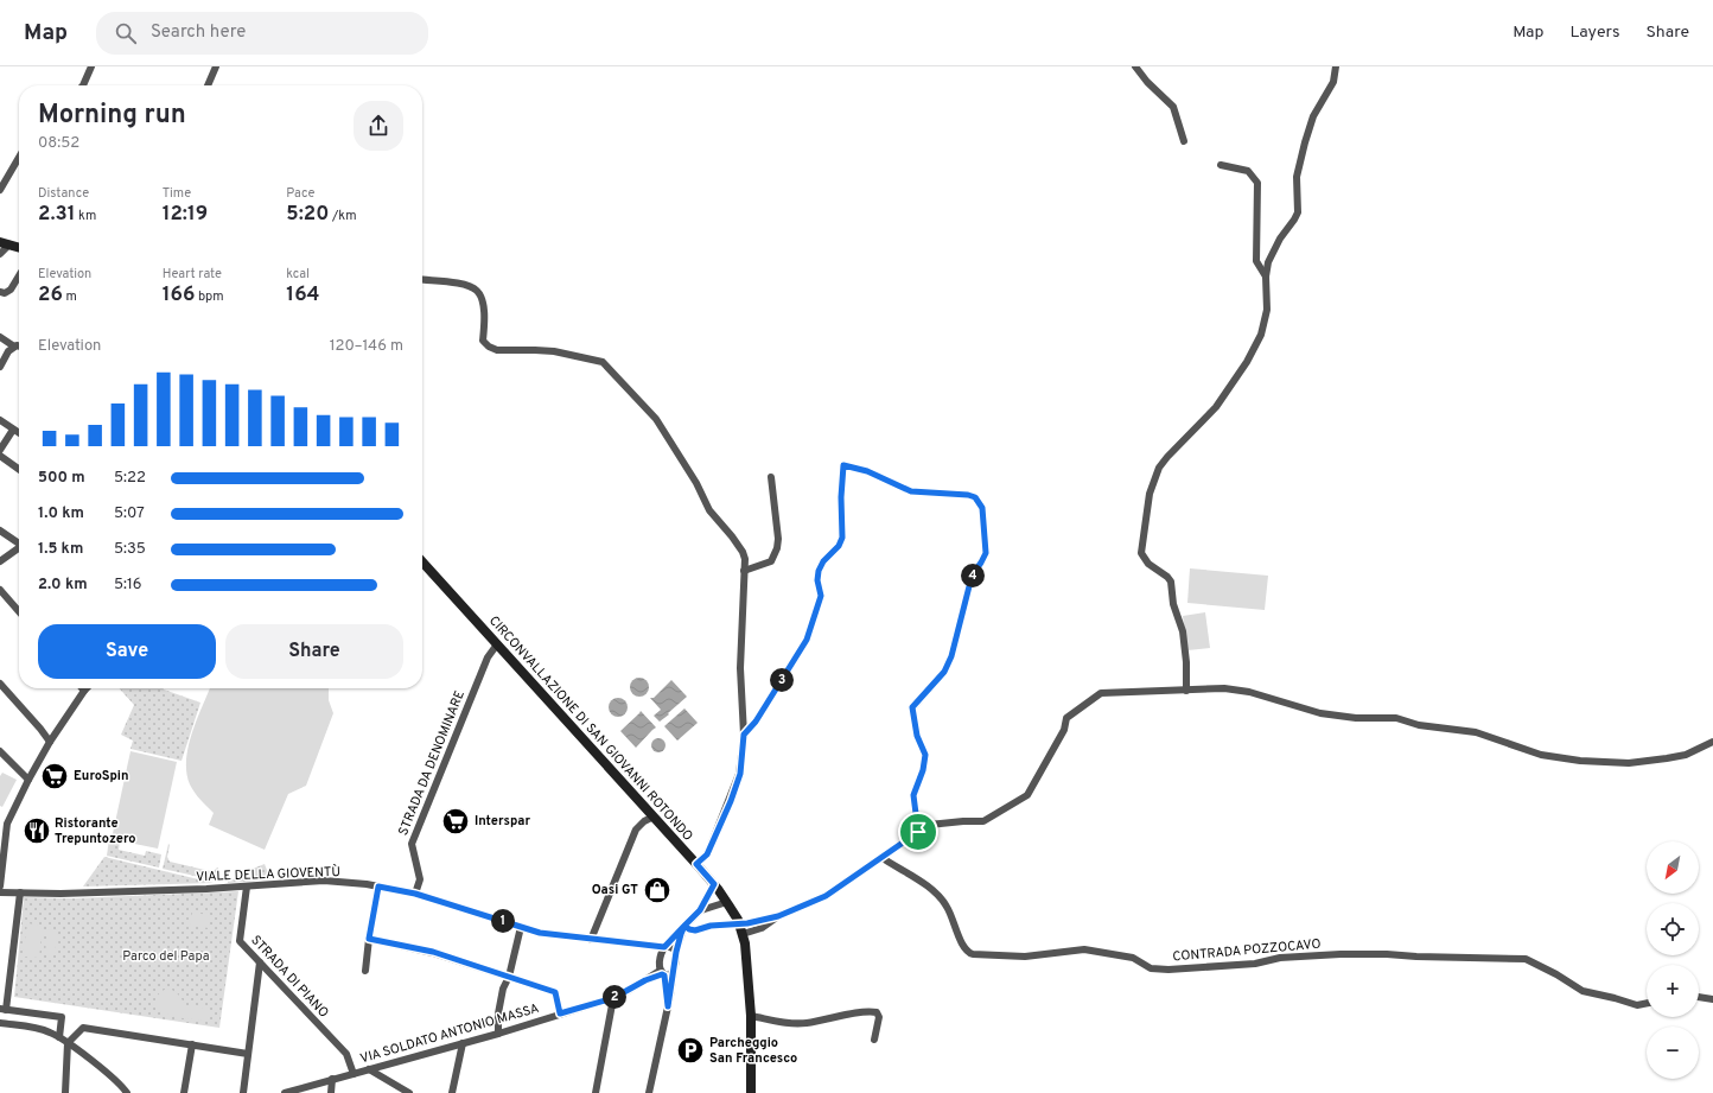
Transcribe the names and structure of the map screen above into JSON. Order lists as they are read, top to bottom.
{
  "streets": {
    "main road": ["CIRCONVALLAZIONE DI SAN GIOVANNI ROTONDO"],
    "street": [
      "STRADA DA DENOMINARE",
      "VIALE DELLA GIOVENTÙ",
      "CONTRADA POZZOCAVO",
      "STRADA DI PIANO",
      "VIA SOLDATO ANTONIO MASSA"
    ]
  },
  "crossings": [
    ["CIRCONVALLAZIONE DI SAN GIOVANNI ROTONDO", "STRADA DA DENOMINARE"],
    ["STRADA DA DENOMINARE", "VIALE DELLA GIOVENTÙ"],
    ["VIALE DELLA GIOVENTÙ", "STRADA DI PIANO"],
    ["STRADA DI PIANO", "VIA SOLDATO ANTONIO MASSA"]
  ],
  "parks": ["Parco del Papa"],
  "places": {
    "supermarket": ["EuroSpin", "Interspar"],
    "restaurant": ["Ristorante Trepuntozero"],
    "shop": ["Oasi GT"],
    "parking": ["Parcheggio San Francesco"]
  },
  "north": "bottom left",
  "page": {
    "header": "Map",
    "search": "Search here",
    "nav": ["Map", "Layers", "Share"],
    "heading": ["Morning run", "08:52"],
    "stats": [
      ["Distance", "2.31 km"],
      ["Time", "12:19"],
      ["Pace", "5:20 /km"],
      ["Elevation", "26 m"],
      ["Heart rate", "166 bpm"],
      ["kcal", "164"]
    ],
    "chart": ["Elevation", "120–146 m"],
    "list": [
      {
        "name": "500 m",
        "note": "5:22"
      },
      {
        "name": "1.0 km",
        "note": "5:07"
      },
      {
        "name": "1.5 km",
        "note": "5:35"
      },
      {
        "name": "2.0 km",
        "note": "5:16"
      }
    ],
    "pins": [
      "4",
      "3",
      "1",
      "2"
    ],
    "buttons": ["Save", "Share"],
    "map_buttons": ["+", "−"]
  }
}
